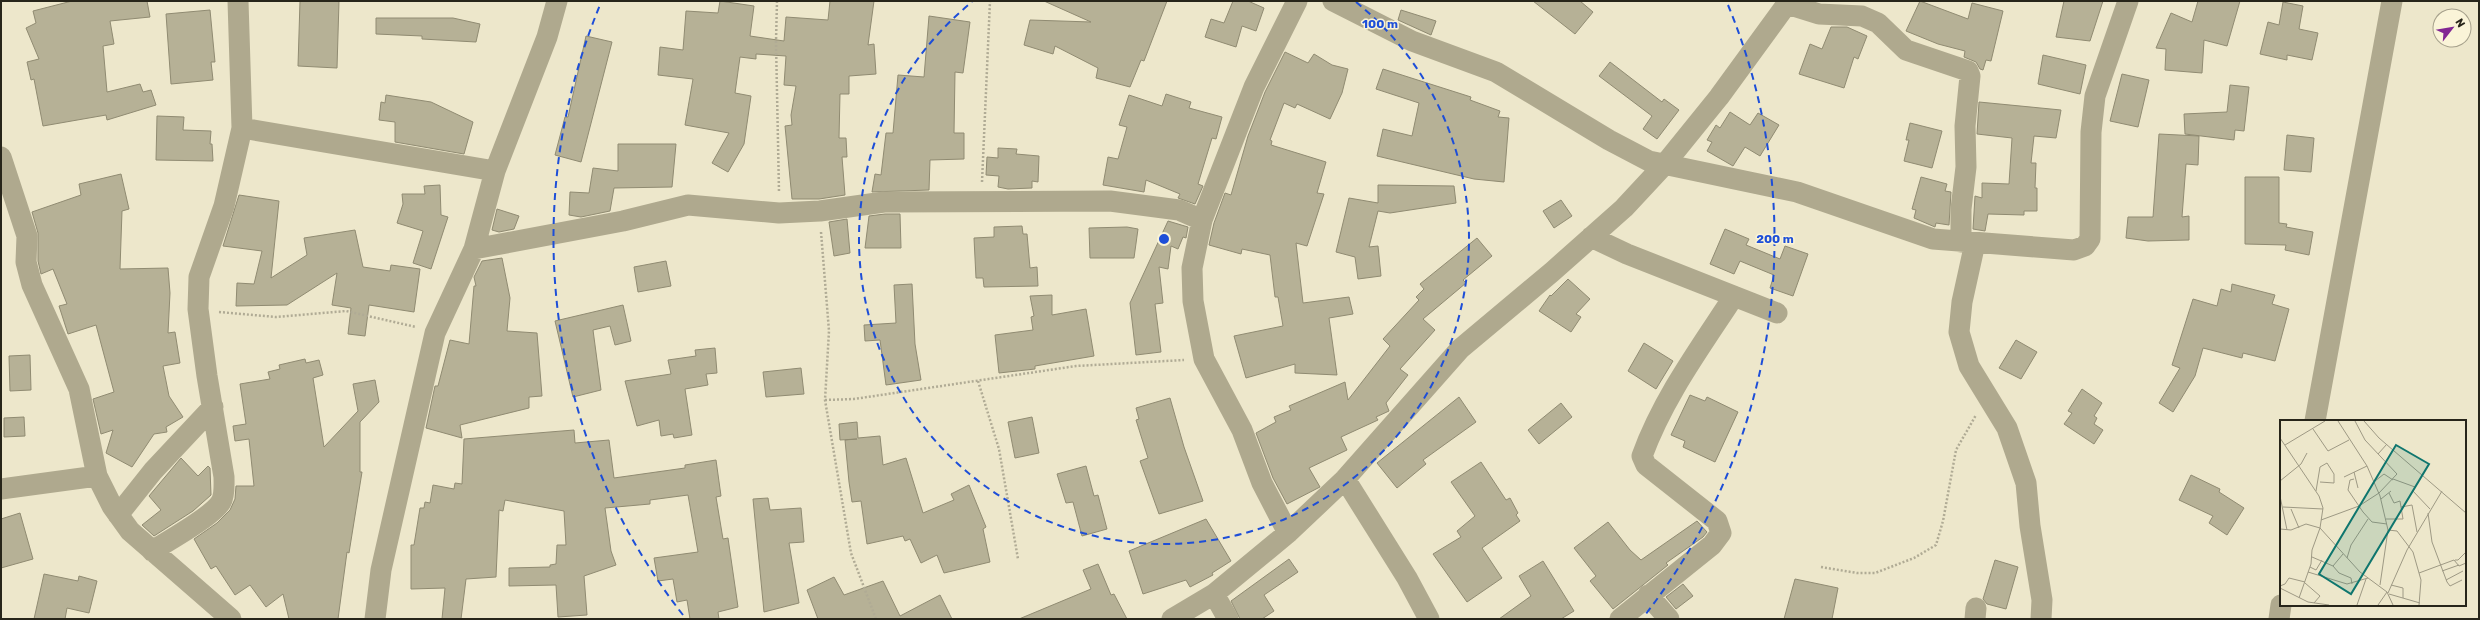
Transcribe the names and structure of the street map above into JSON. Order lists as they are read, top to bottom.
{
  "north": "top right",
  "rings": ["100 m", "200 m"]
}
